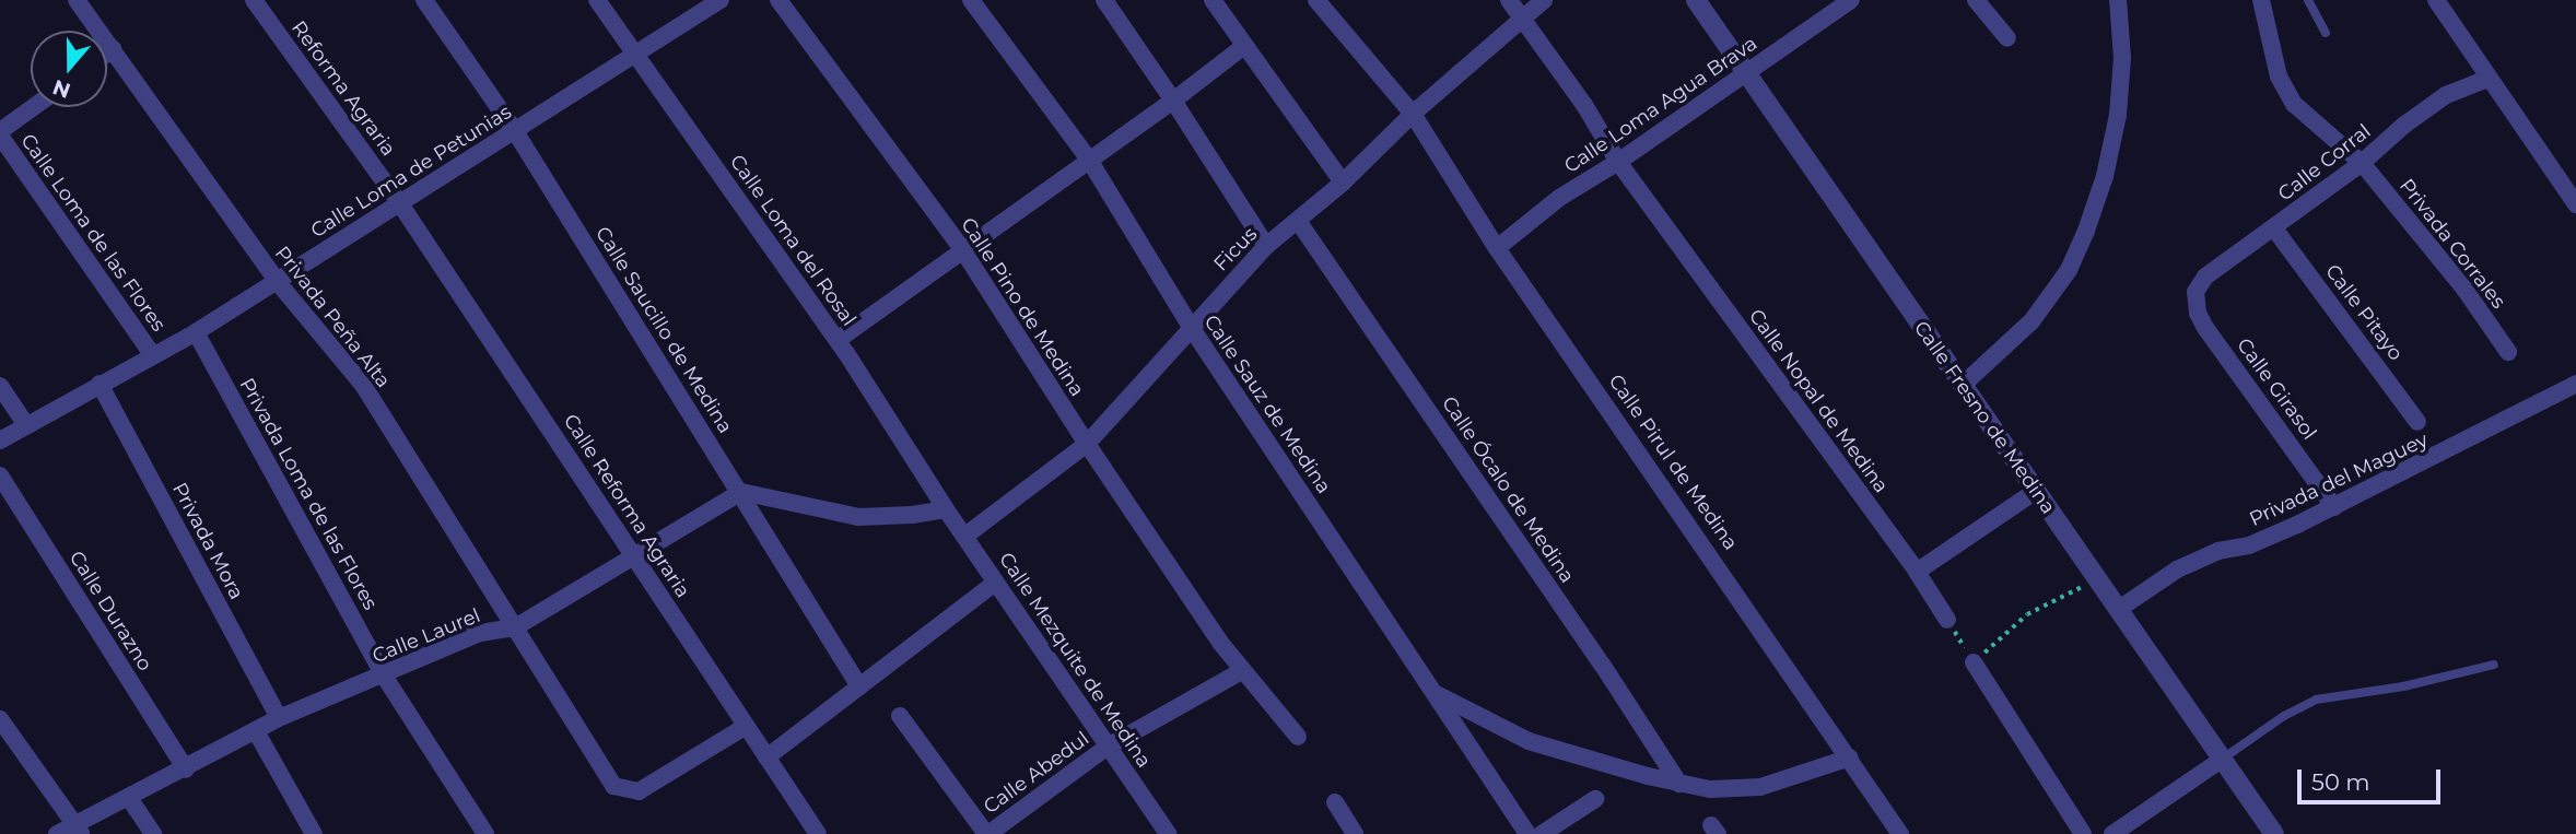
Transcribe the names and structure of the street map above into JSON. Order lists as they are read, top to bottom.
{
  "streets": {
    "street": [
      "Reforma Agraria",
      "Calle Loma Agua Brava",
      "Calle Corral",
      "Calle Loma de Petunias",
      "Calle Loma de las Flores",
      "Calle Loma del Rosal",
      "Privada Corrales",
      "Ficus",
      "Calle Pino de Medina",
      "Calle Pitayo",
      "Privada Peña Alta",
      "Calle Saucillo de Medina",
      "Calle Girasol",
      "Calle Nopal de Medina",
      "Calle Sauz de Medina",
      "Calle Fresno de Medina",
      "Calle Pirul de Medina",
      "Privada del Maguey",
      "Calle Ócalo de Medina",
      "Privada Loma de las Flores",
      "Calle Reforma Agraria",
      "Privada Mora",
      "Calle Durazno",
      "Calle Laurel",
      "Calle Mezquite de Medina",
      "Calle Abedul"
    ]
  },
  "crossings": [
    ["Reforma Agraria", "Calle Loma de Petunias"],
    ["Reforma Agraria", "Calle Reforma Agraria"],
    ["Calle Loma Agua Brava", "Calle Nopal de Medina"],
    ["Calle Loma Agua Brava", "Calle Fresno de Medina"],
    ["Calle Loma Agua Brava", "Calle Pirul de Medina"],
    ["Calle Corral", "Privada Corrales"],
    ["Calle Corral", "Calle Pitayo"],
    ["Calle Corral", "Calle Girasol"],
    ["Calle Loma de Petunias", "Calle Loma de las Flores"],
    ["Calle Loma de Petunias", "Calle Loma del Rosal"],
    ["Calle Loma de Petunias", "Privada Peña Alta"],
    ["Calle Loma de Petunias", "Calle Saucillo de Medina"],
    ["Calle Loma de Petunias", "Privada Loma de las Flores"],
    ["Calle Loma de Petunias", "Calle Reforma Agraria"],
    ["Calle Loma de Petunias", "Privada Mora"],
    ["Calle Loma del Rosal", "Calle Mezquite de Medina"],
    ["Ficus", "Calle Pino de Medina"],
    ["Ficus", "Calle Nopal de Medina"],
    ["Ficus", "Calle Sauz de Medina"],
    ["Ficus", "Calle Pirul de Medina"],
    ["Ficus", "Calle Ócalo de Medina"],
    ["Ficus", "Calle Mezquite de Medina"],
    ["Calle Pino de Medina", "Calle Abedul"],
    ["Privada Peña Alta", "Calle Reforma Agraria"],
    ["Privada Peña Alta", "Calle Laurel"],
    ["Calle Saucillo de Medina", "Calle Laurel"],
    ["Calle Girasol", "Privada del Maguey"],
    ["Calle Fresno de Medina", "Privada del Maguey"],
    ["Privada Loma de las Flores", "Calle Laurel"],
    ["Calle Reforma Agraria", "Calle Laurel"],
    ["Privada Mora", "Calle Laurel"],
    ["Calle Durazno", "Calle Laurel"],
    ["Calle Mezquite de Medina", "Calle Abedul"]
  ],
  "scale_bar": "50 m",
  "north": "bottom"
}
